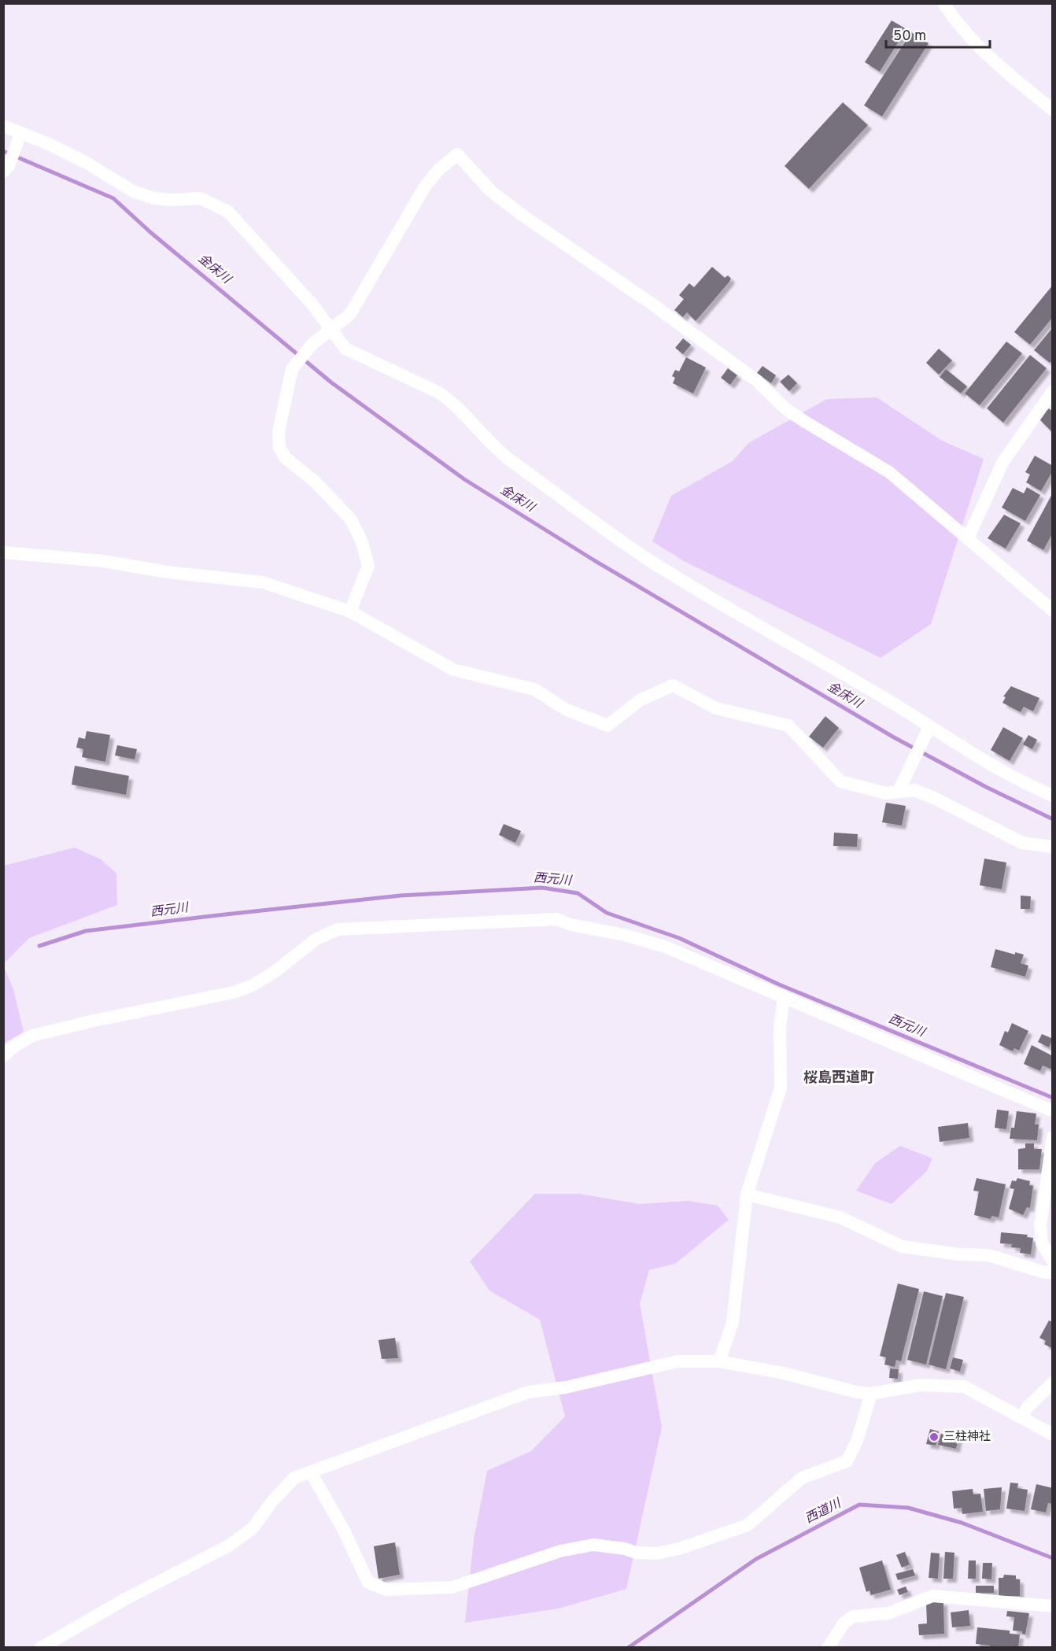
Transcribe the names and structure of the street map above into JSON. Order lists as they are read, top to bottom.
{
  "districts": ["桜島西道町"],
  "water": ["金床川", "西元川", "西道川"],
  "places": ["三柱神社"],
  "scale_bar": "50 m"
}
